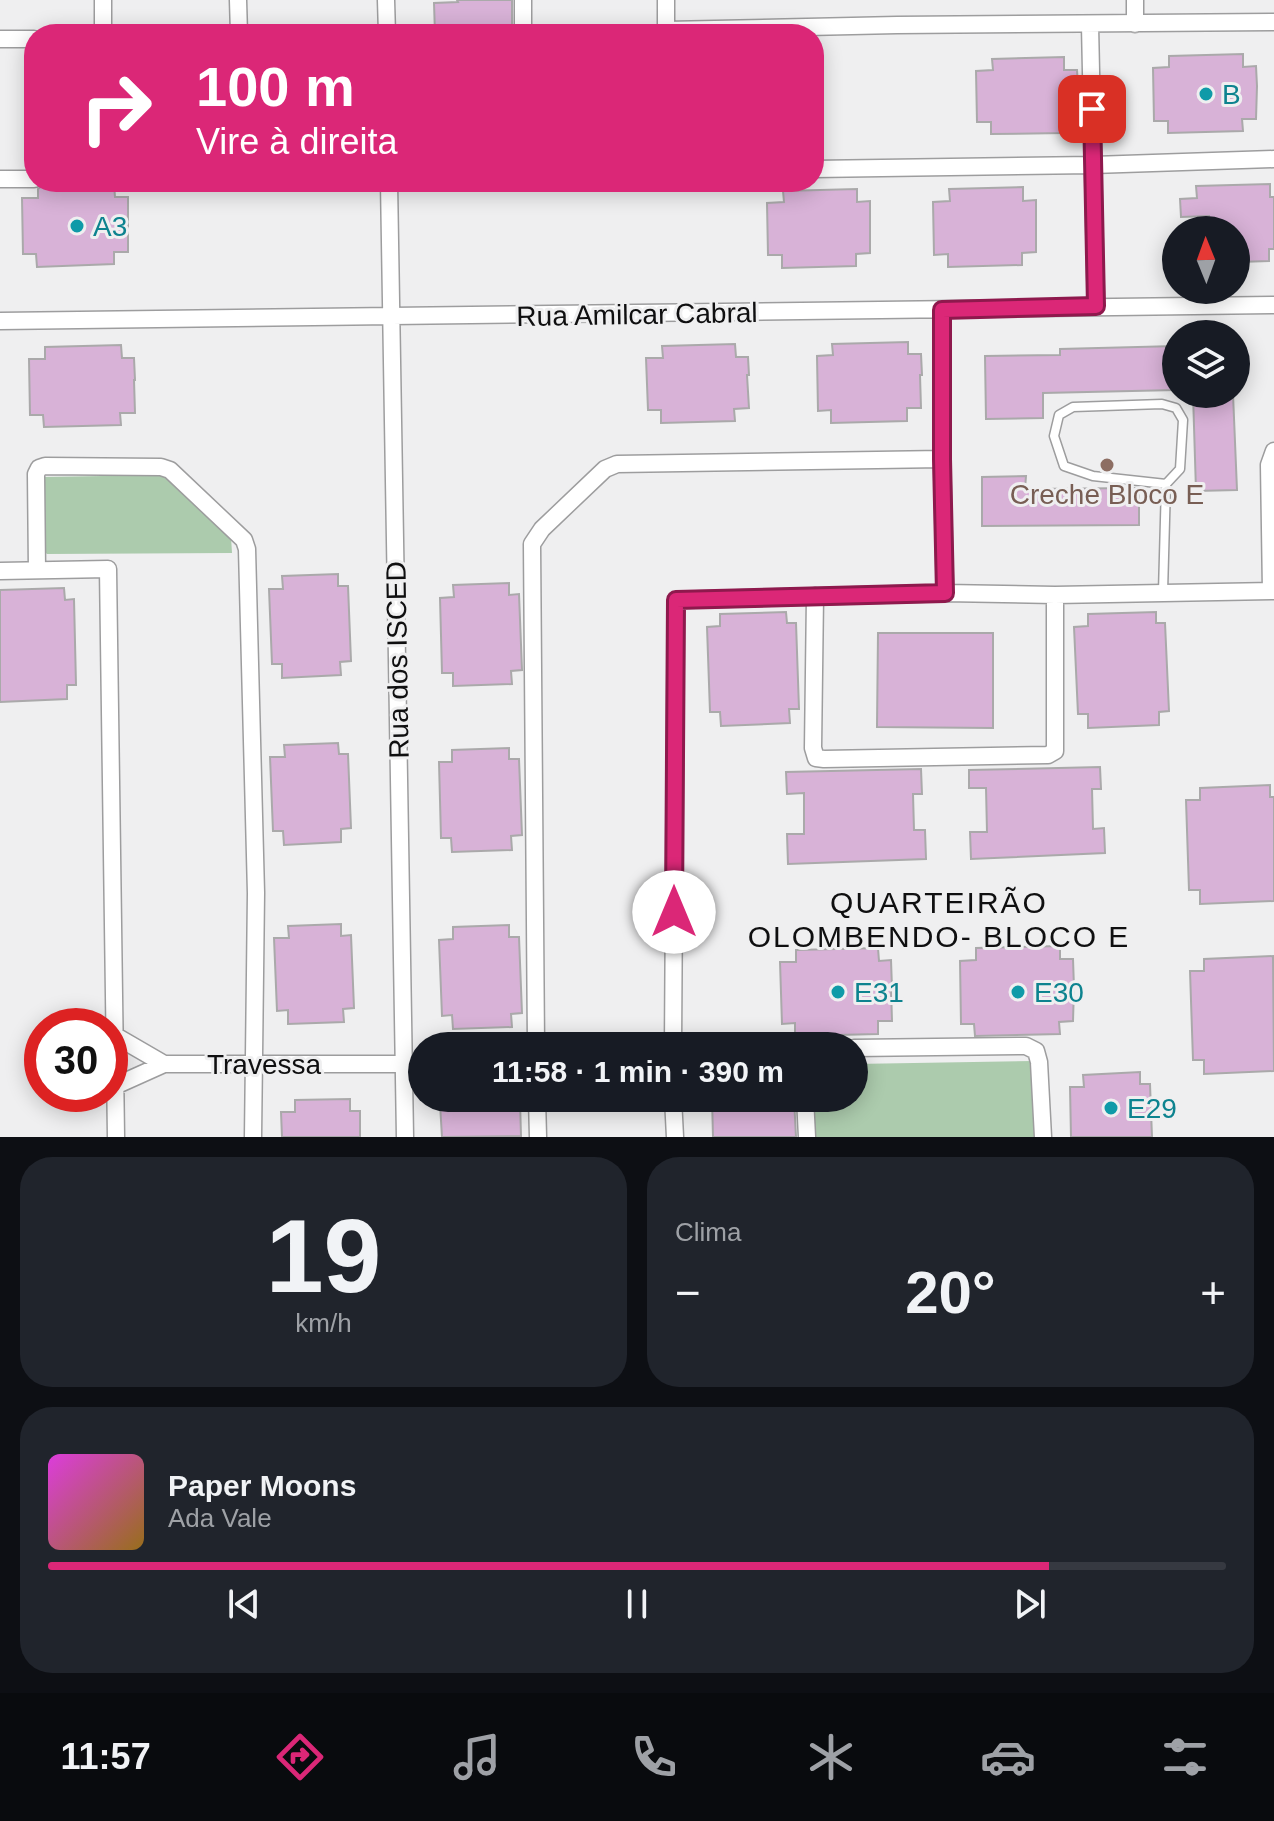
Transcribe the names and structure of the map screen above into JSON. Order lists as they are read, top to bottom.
{
  "streets": {
    "street": ["Rua Amilcar Cabral", "Rua dos ISCED", "Travessa"]
  },
  "crossings": [
    ["Rua Amilcar Cabral", "Rua dos ISCED"],
    ["Rua dos ISCED", "Travessa"]
  ],
  "districts": ["QUARTEIRÃO OLOMBENDO- BLOCO E"],
  "places": [
    "B",
    "A3",
    "Creche Bloco E",
    "E31",
    "E30",
    "E29"
  ],
  "north": "top",
  "page": {
    "turn": ["100 m", "Vire à direita"],
    "limit": "30",
    "trip": "11:58 · 1 min · 390 m",
    "tile": [
      ["19", "km/h"],
      "Clima"
    ],
    "heat": ["−", "20°", "+"],
    "song": ["Paper Moons", "Ada Vale"],
    "tabs": "11:57"
  }
}
